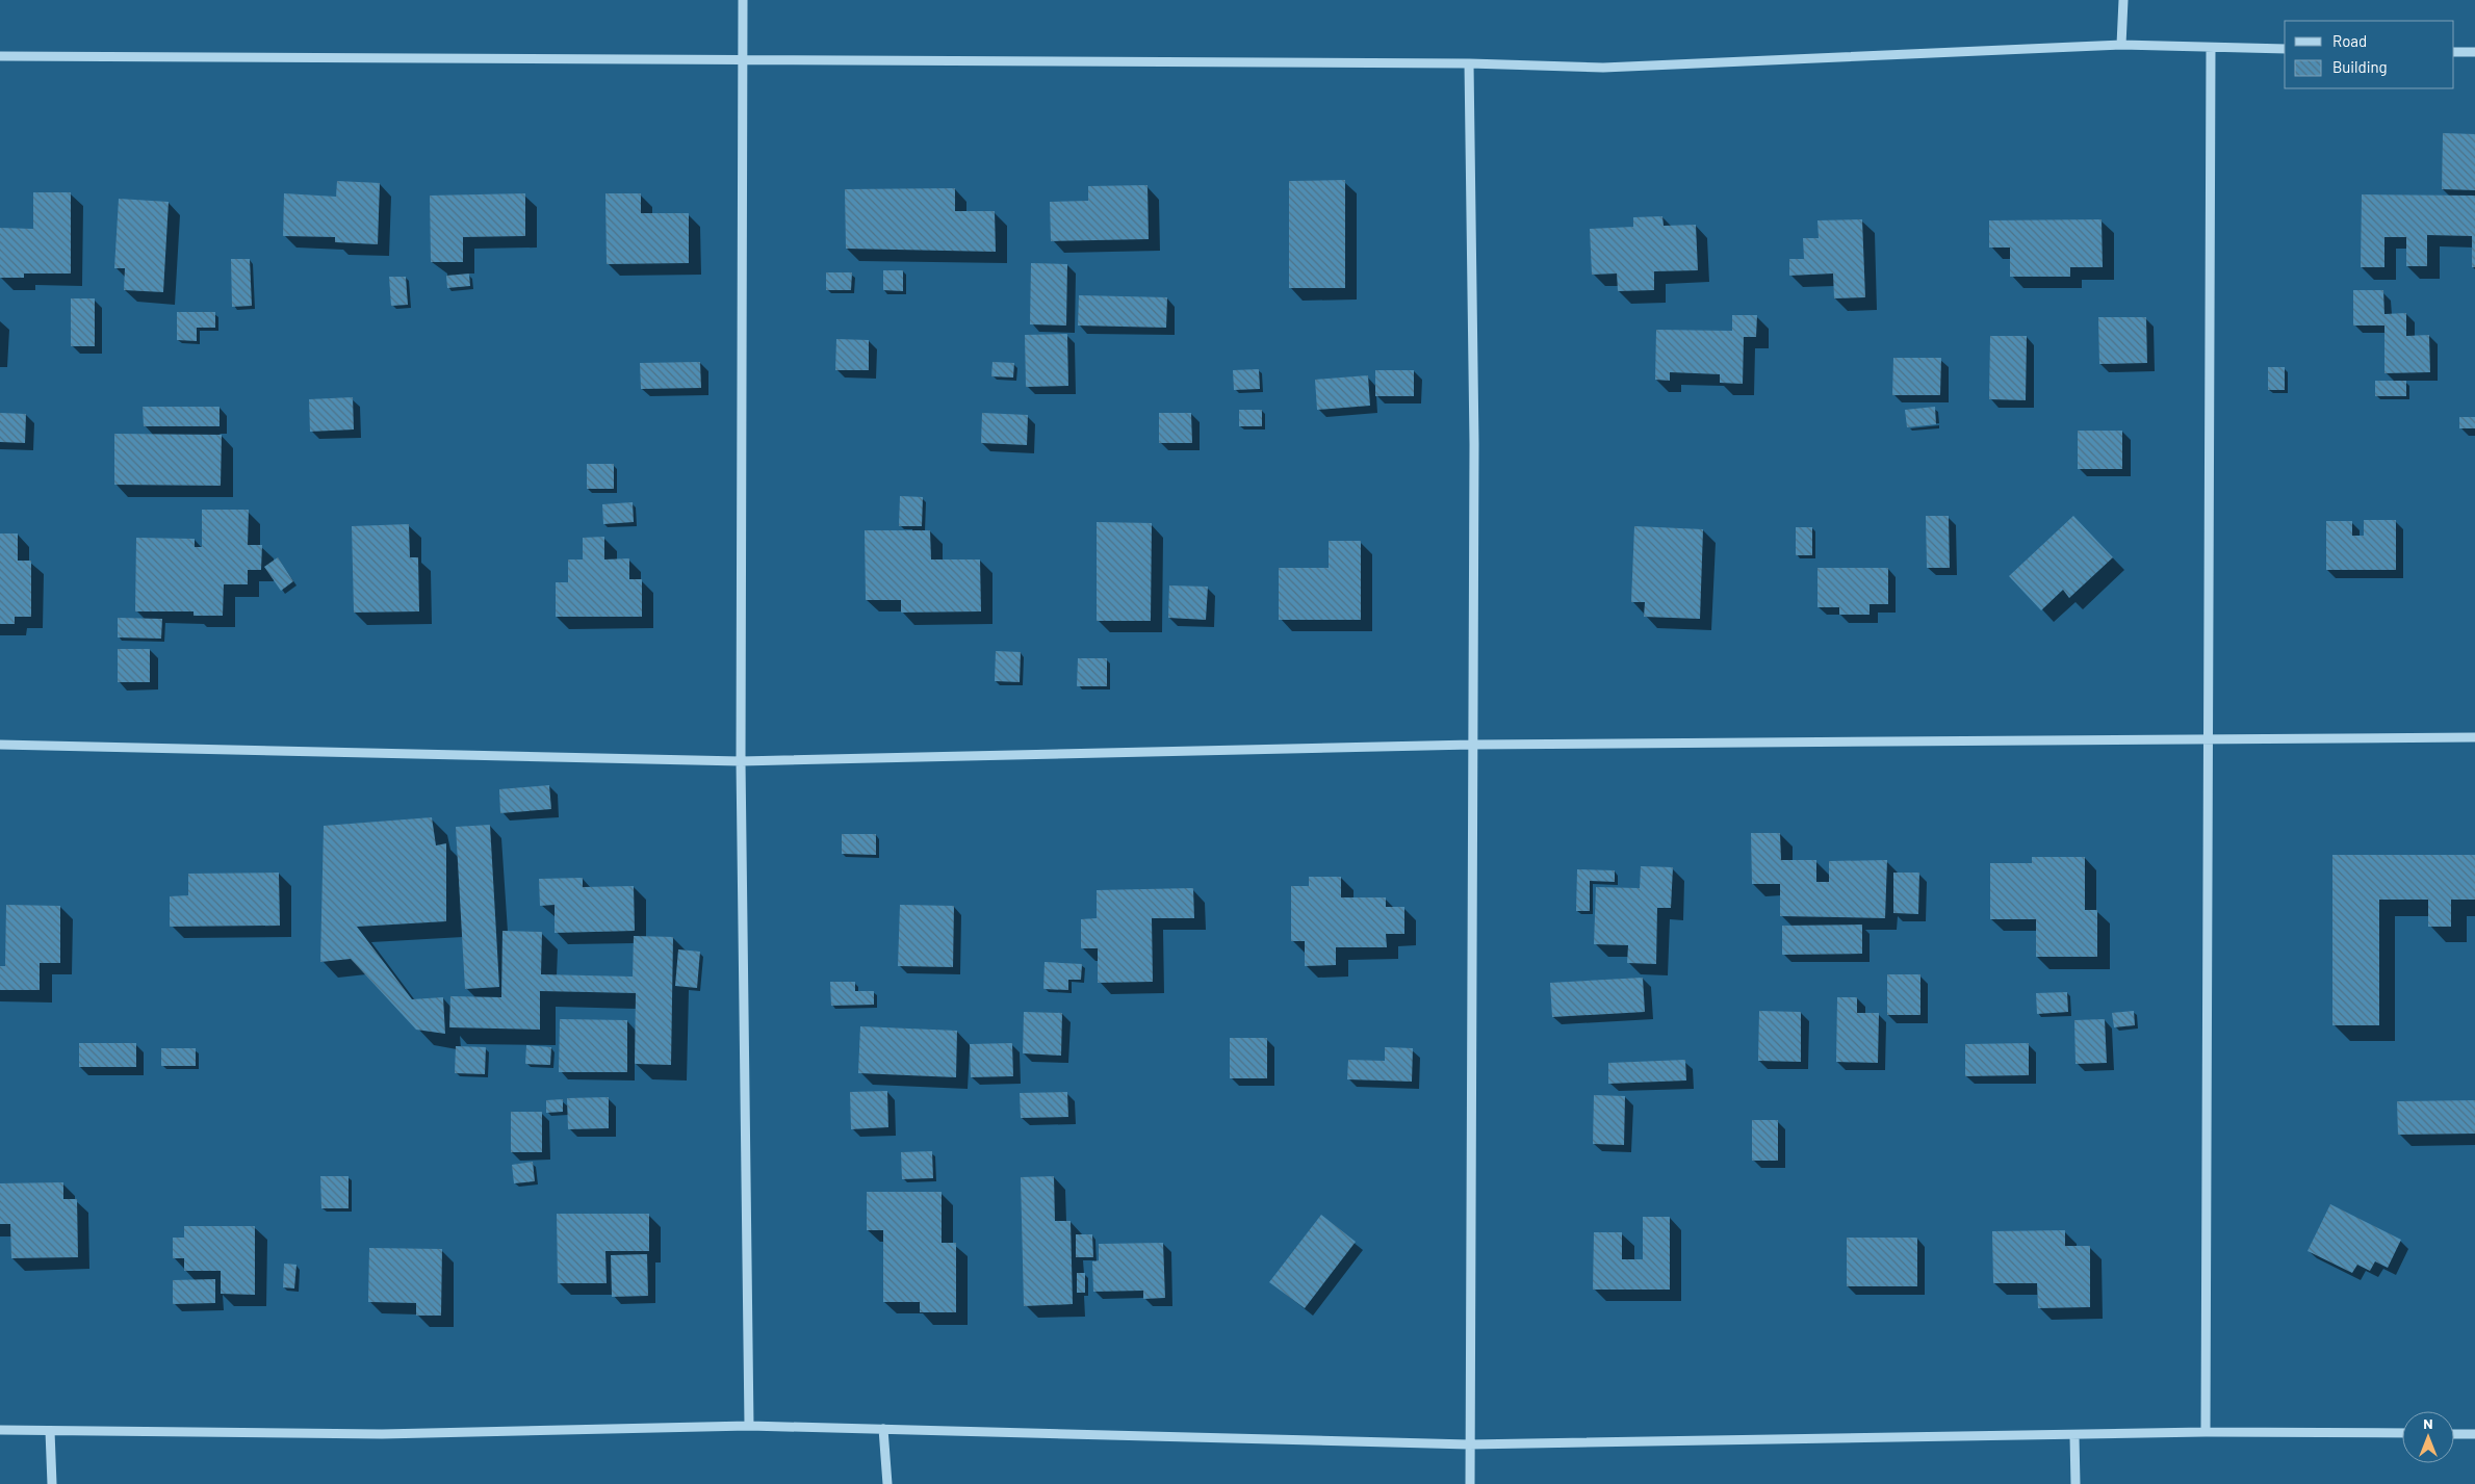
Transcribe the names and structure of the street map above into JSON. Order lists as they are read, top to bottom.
{
  "legend": ["Road", "Building"],
  "north": "top"
}
